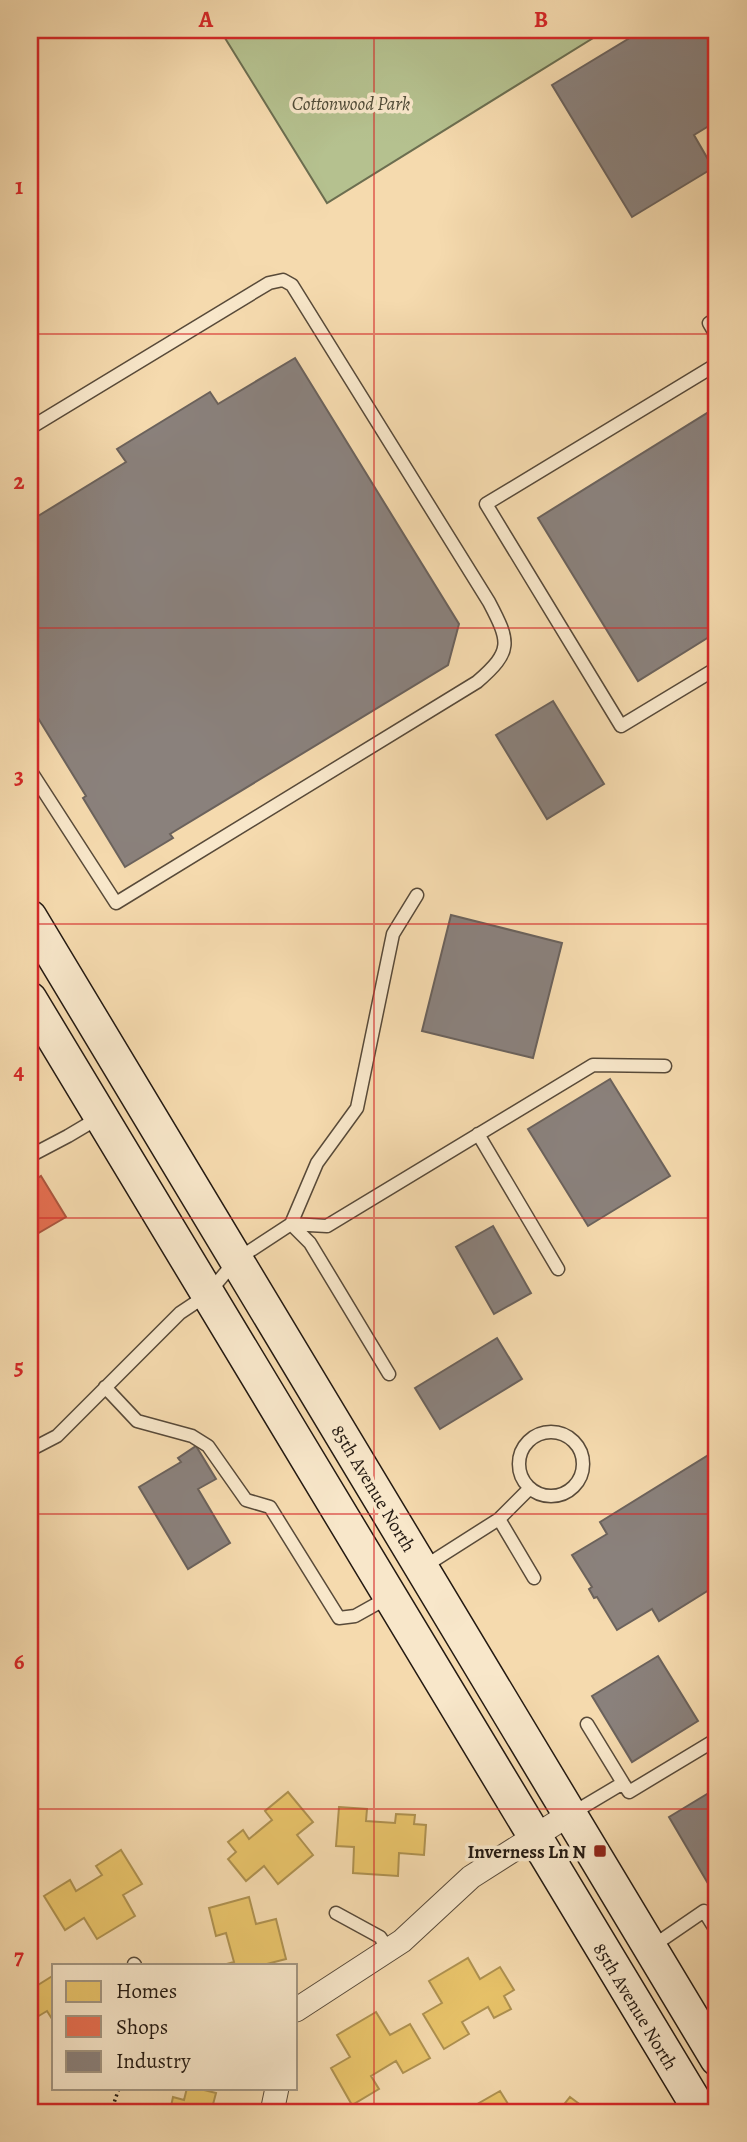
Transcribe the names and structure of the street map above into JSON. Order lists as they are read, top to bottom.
{
  "streets": {
    "main road": ["85th Avenue North"]
  },
  "parks": ["Cottonwood Park"],
  "places": {
    "transit": ["Inverness Ln N"]
  },
  "legend": ["Homes", "Shops", "Industry"],
  "grid": {
    "columns": ["A", "B"],
    "rows": [
      "1",
      "2",
      "3",
      "4",
      "5",
      "6",
      "7"
    ]
  }
}
